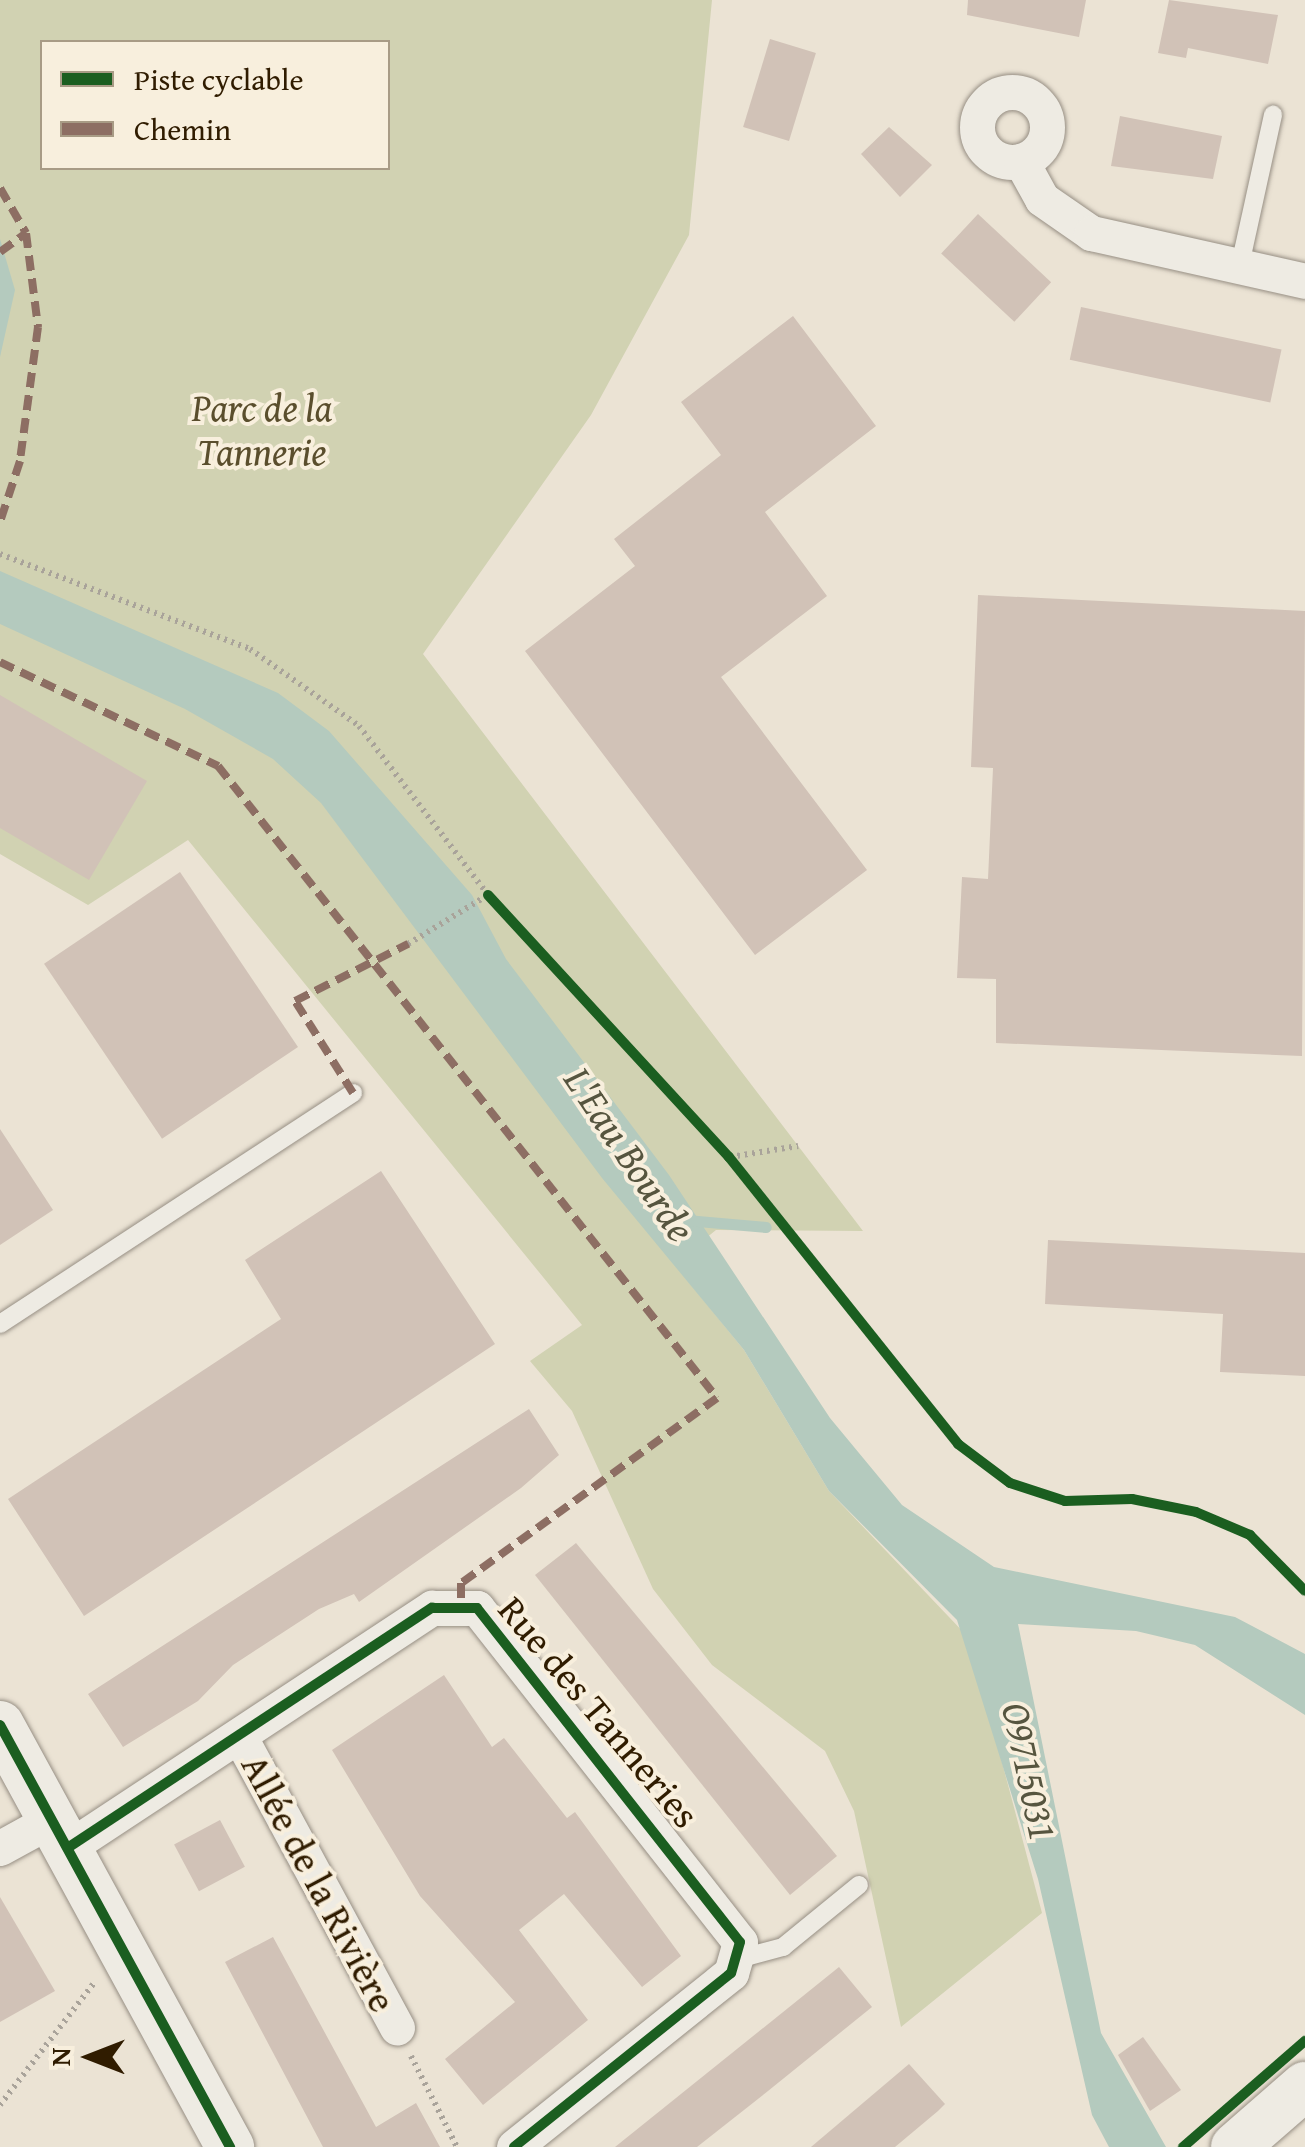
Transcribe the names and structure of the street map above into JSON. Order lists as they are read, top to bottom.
{
  "streets": {
    "street": ["Rue des Tanneries", "Allée de la Rivière"]
  },
  "crossings": [
    ["Rue des Tanneries", "Allée de la Rivière"]
  ],
  "water": ["L'Eau Bourde", "O9715031"],
  "parks": ["Parc de la Tannerie"],
  "legend": ["Piste cyclable", "Chemin"],
  "north": "left"
}
